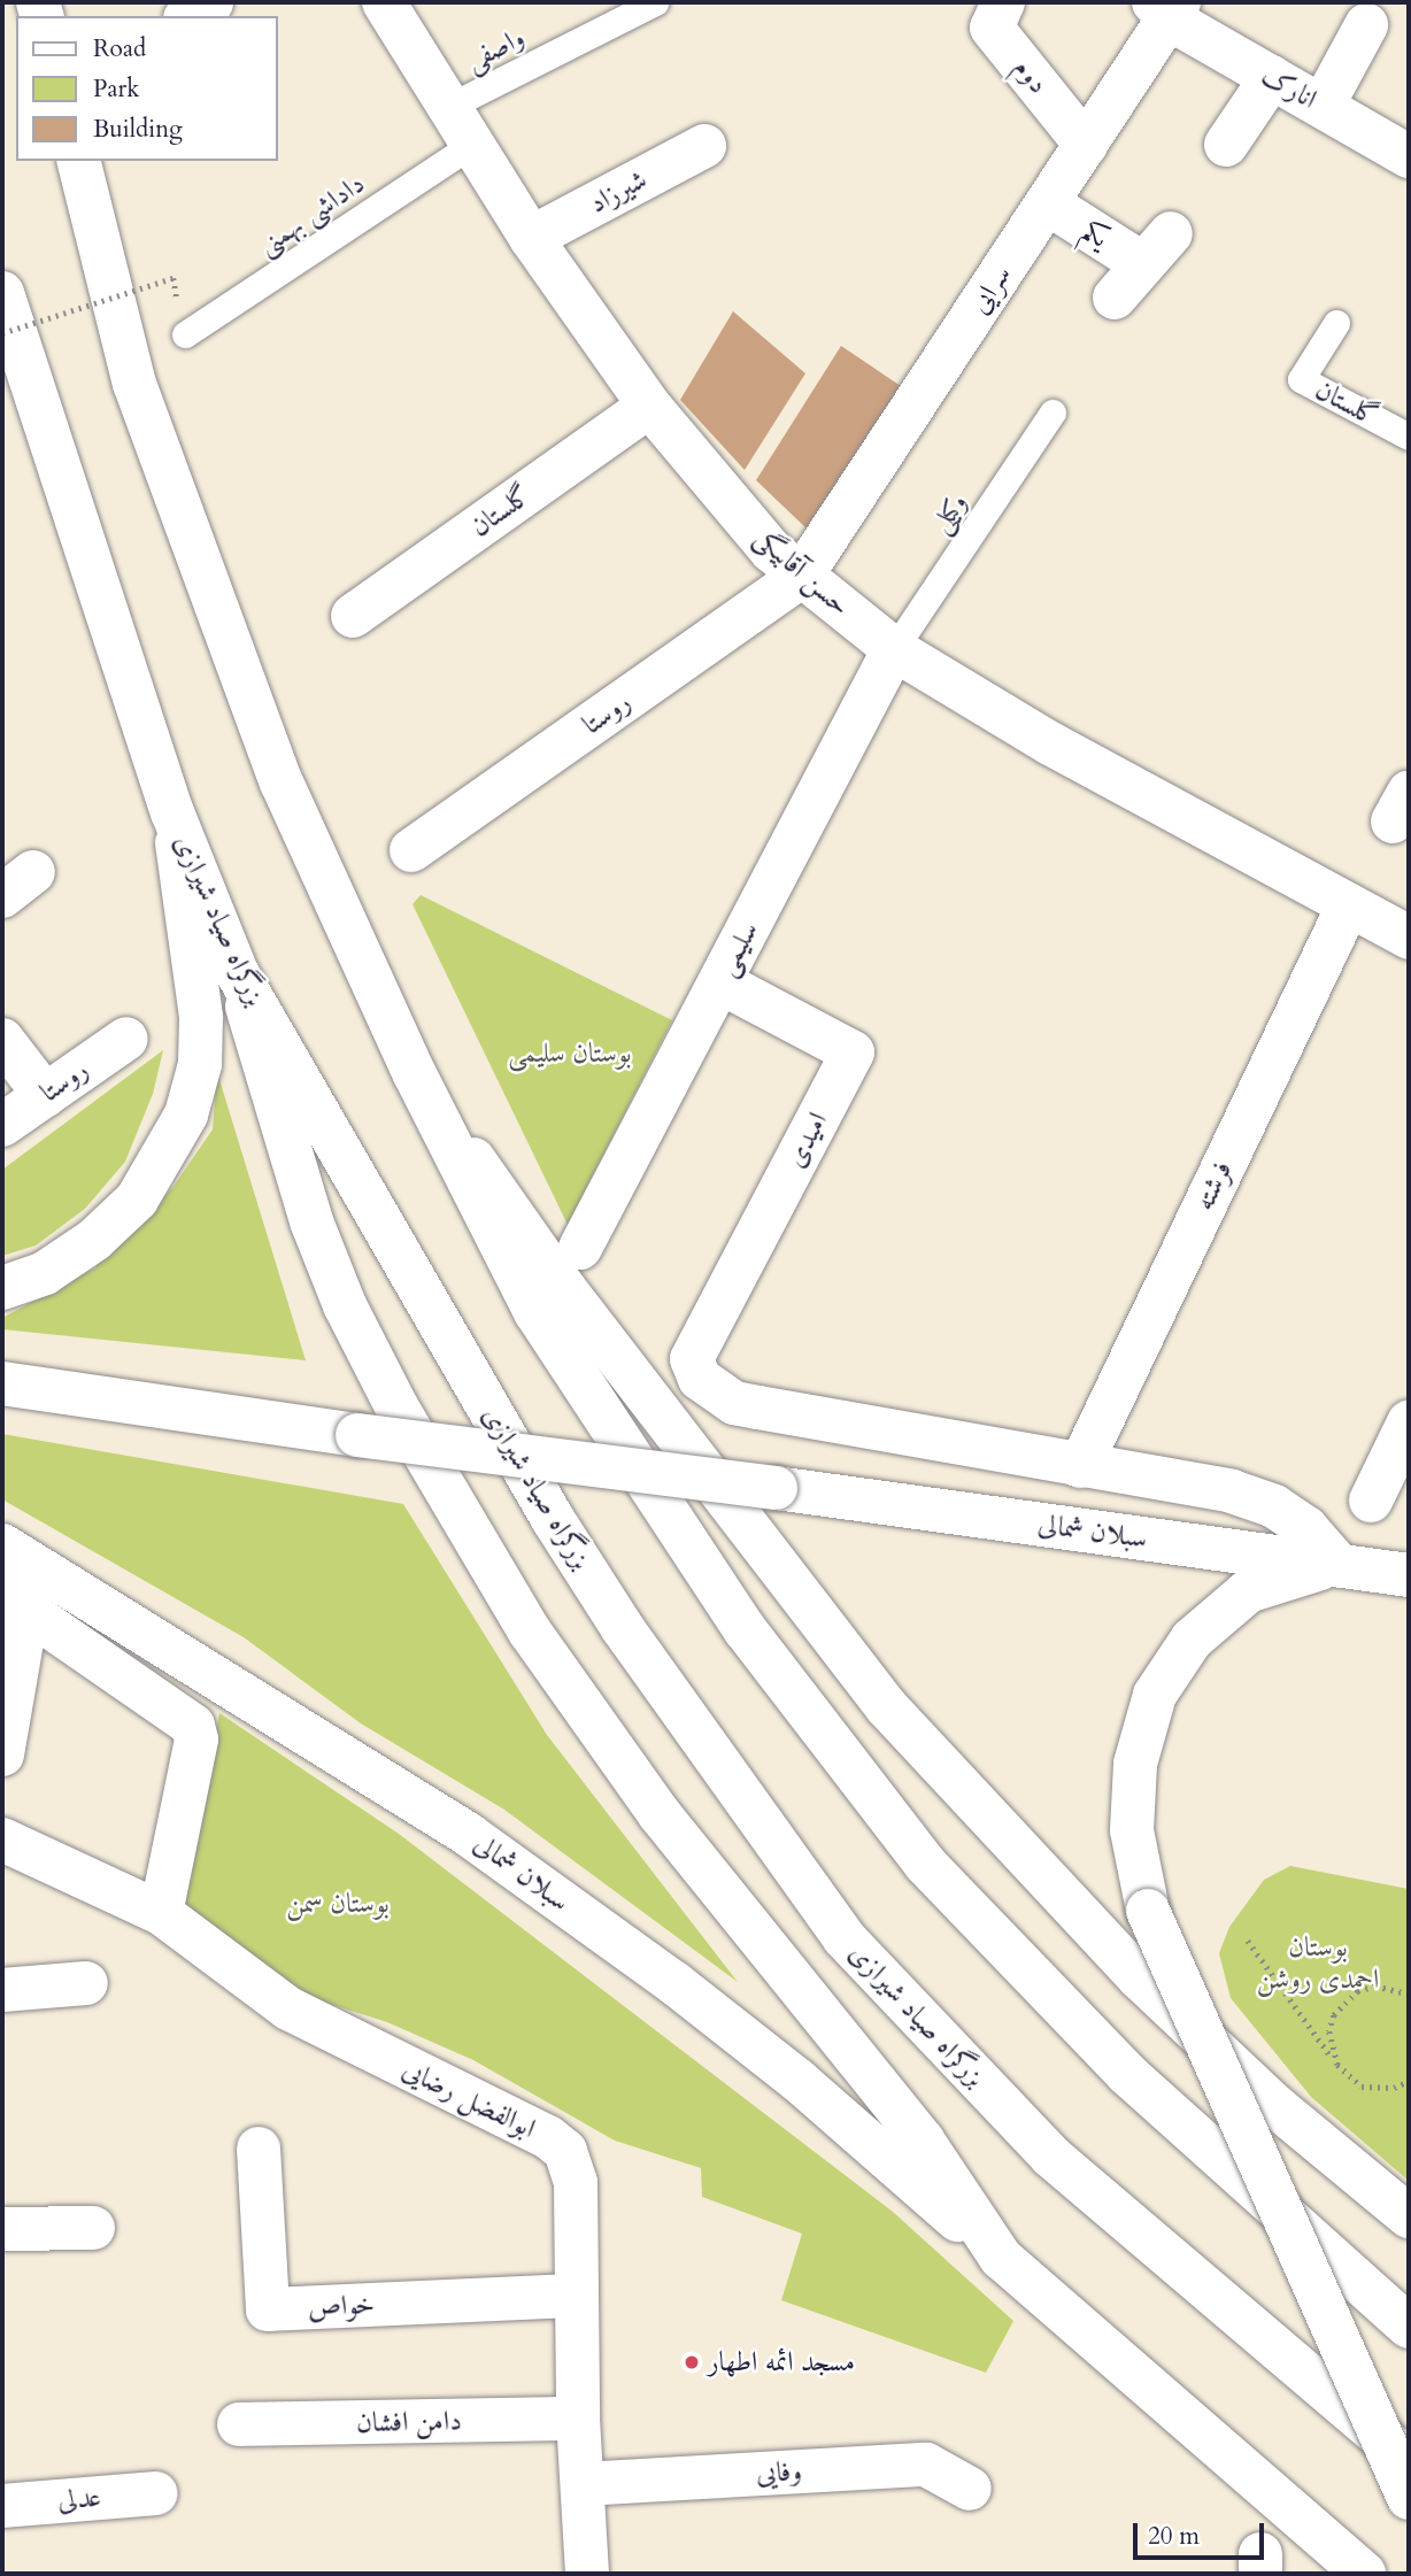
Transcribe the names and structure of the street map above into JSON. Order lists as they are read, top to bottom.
{
  "streets": {
    "main road": [
      "دوم",
      "انارک",
      "شیرزاد",
      "یکم",
      "سرایی",
      "گلستان",
      "حسن آقابیگی",
      "روستا",
      "بزرگراه صیاد شیرازی",
      "سلیمی",
      "امیدی",
      "فرشته",
      "سبلان شمالی",
      "ابوالفضل رضایی",
      "خواص",
      "دامن افشان",
      "وفایی",
      "عدلی"
    ],
    "lane": ["واصفی", "داداشی بهمنی", "وکیلی"]
  },
  "crossings": [
    ["واصفی", "حسن آقابیگی"],
    ["دوم", "سرایی"],
    ["انارک", "سرایی"],
    ["شیرزاد", "حسن آقابیگی"],
    ["داداشی بهمنی", "حسن آقابیگی"],
    ["یکم", "سرایی"],
    ["سرایی", "حسن آقابیگی"],
    ["سرایی", "روستا"],
    ["گلستان", "حسن آقابیگی"],
    ["وکیلی", "حسن آقابیگی"],
    ["وکیلی", "سلیمی"],
    ["حسن آقابیگی", "روستا"],
    ["حسن آقابیگی", "سلیمی"],
    ["حسن آقابیگی", "فرشته"],
    ["سلیمی", "امیدی"],
    ["امیدی", "فرشته"],
    ["ابوالفضل رضایی", "خواص"],
    ["ابوالفضل رضایی", "دامن افشان"],
    ["ابوالفضل رضایی", "وفایی"]
  ],
  "parks": ["بوستان سلیمی", "بوستان سمن", "بوستان احمدی روشن"],
  "places": ["مسجد ائمه اطهار"],
  "legend": ["Road", "Park", "Building"],
  "scale_bar": "20 m"
}
